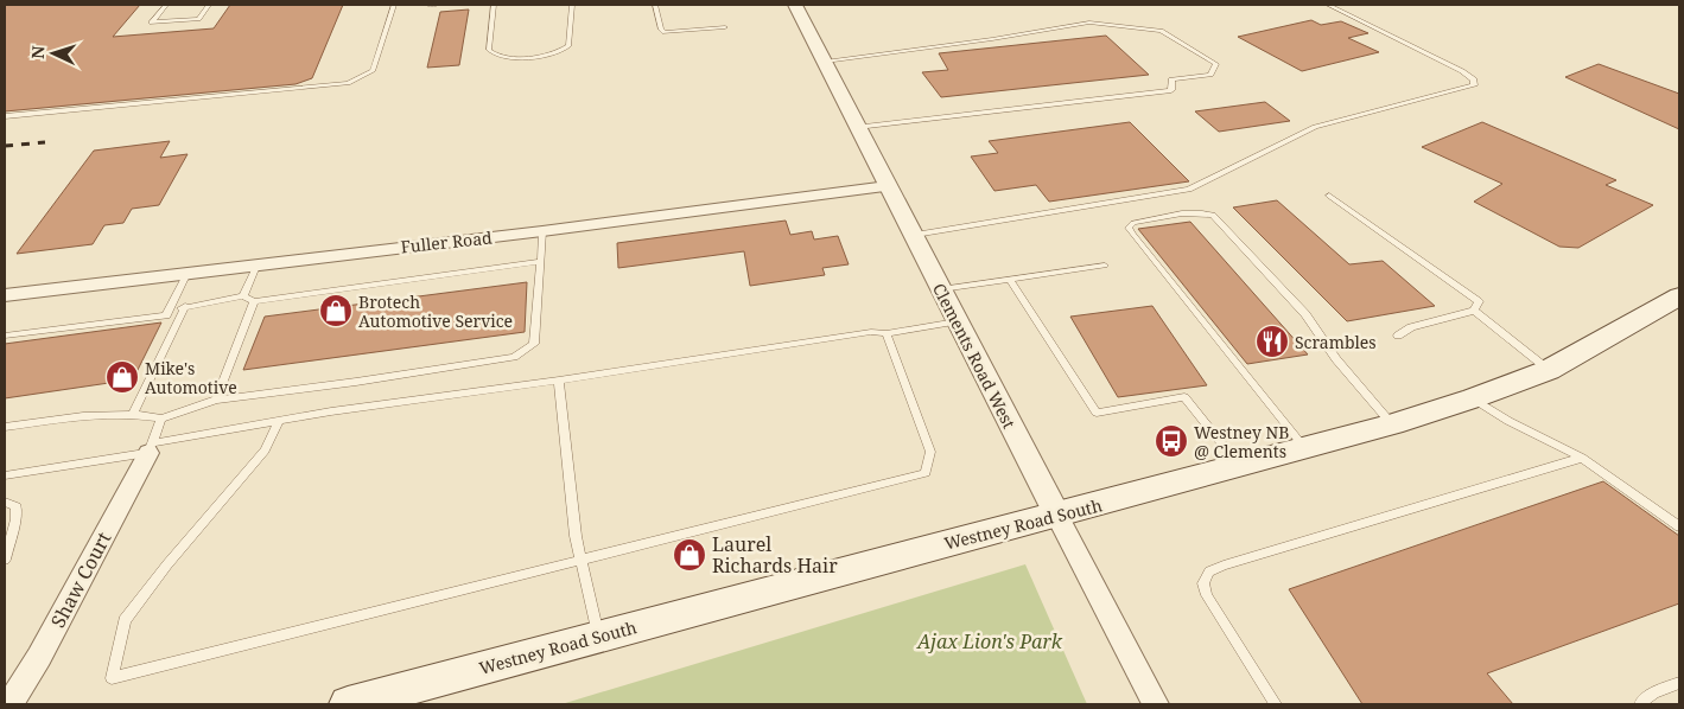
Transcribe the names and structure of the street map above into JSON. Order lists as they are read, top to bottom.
{
  "streets": {
    "main road": ["Westney Road South"],
    "street": ["Fuller Road", "Clements Road West", "Shaw Court"]
  },
  "crossings": [
    ["Fuller Road", "Clements Road West"],
    ["Clements Road West", "Westney Road South"]
  ],
  "parks": ["Ajax Lion's Park"],
  "places": {
    "shop": ["Brotech Automotive Service", "Mike's Automotive", "Laurel Richards Hair"],
    "restaurant": ["Scrambles"],
    "bus stop": ["Westney NB @ Clements"]
  },
  "north": "left"
}
